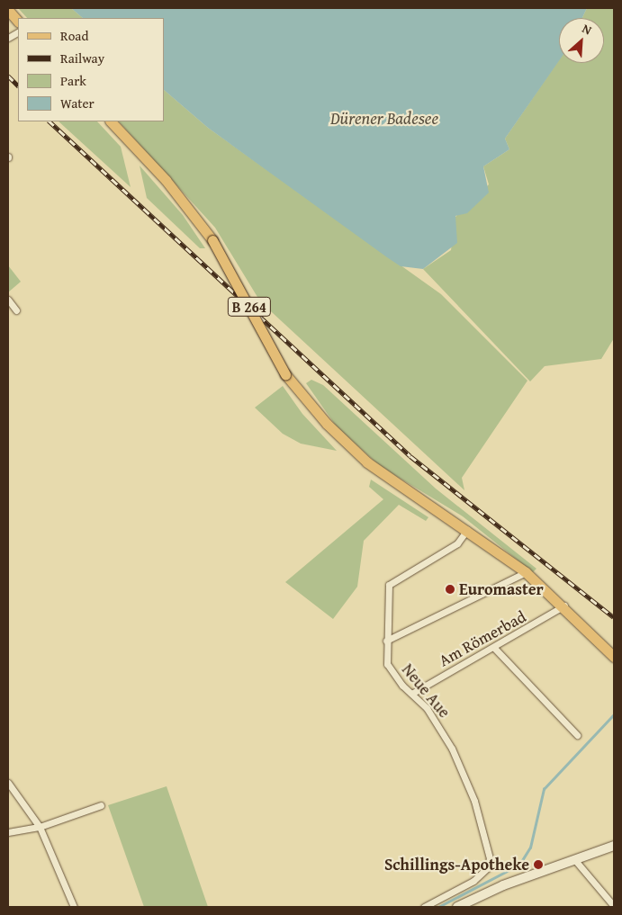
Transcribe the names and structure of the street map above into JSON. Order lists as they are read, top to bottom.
{
  "streets": {
    "main road": ["B 264"],
    "street": ["Am Römerbad", "Neue Aue"]
  },
  "crossings": [
    ["B 264", "Am Römerbad"],
    ["B 264", "Neue Aue"],
    ["Am Römerbad", "Neue Aue"]
  ],
  "water": ["Dürener Badesee"],
  "places": ["Euromaster", "Schillings-Apotheke"],
  "legend": [
    "Road",
    "Railway",
    "Park",
    "Water"
  ],
  "north": "top right"
}
